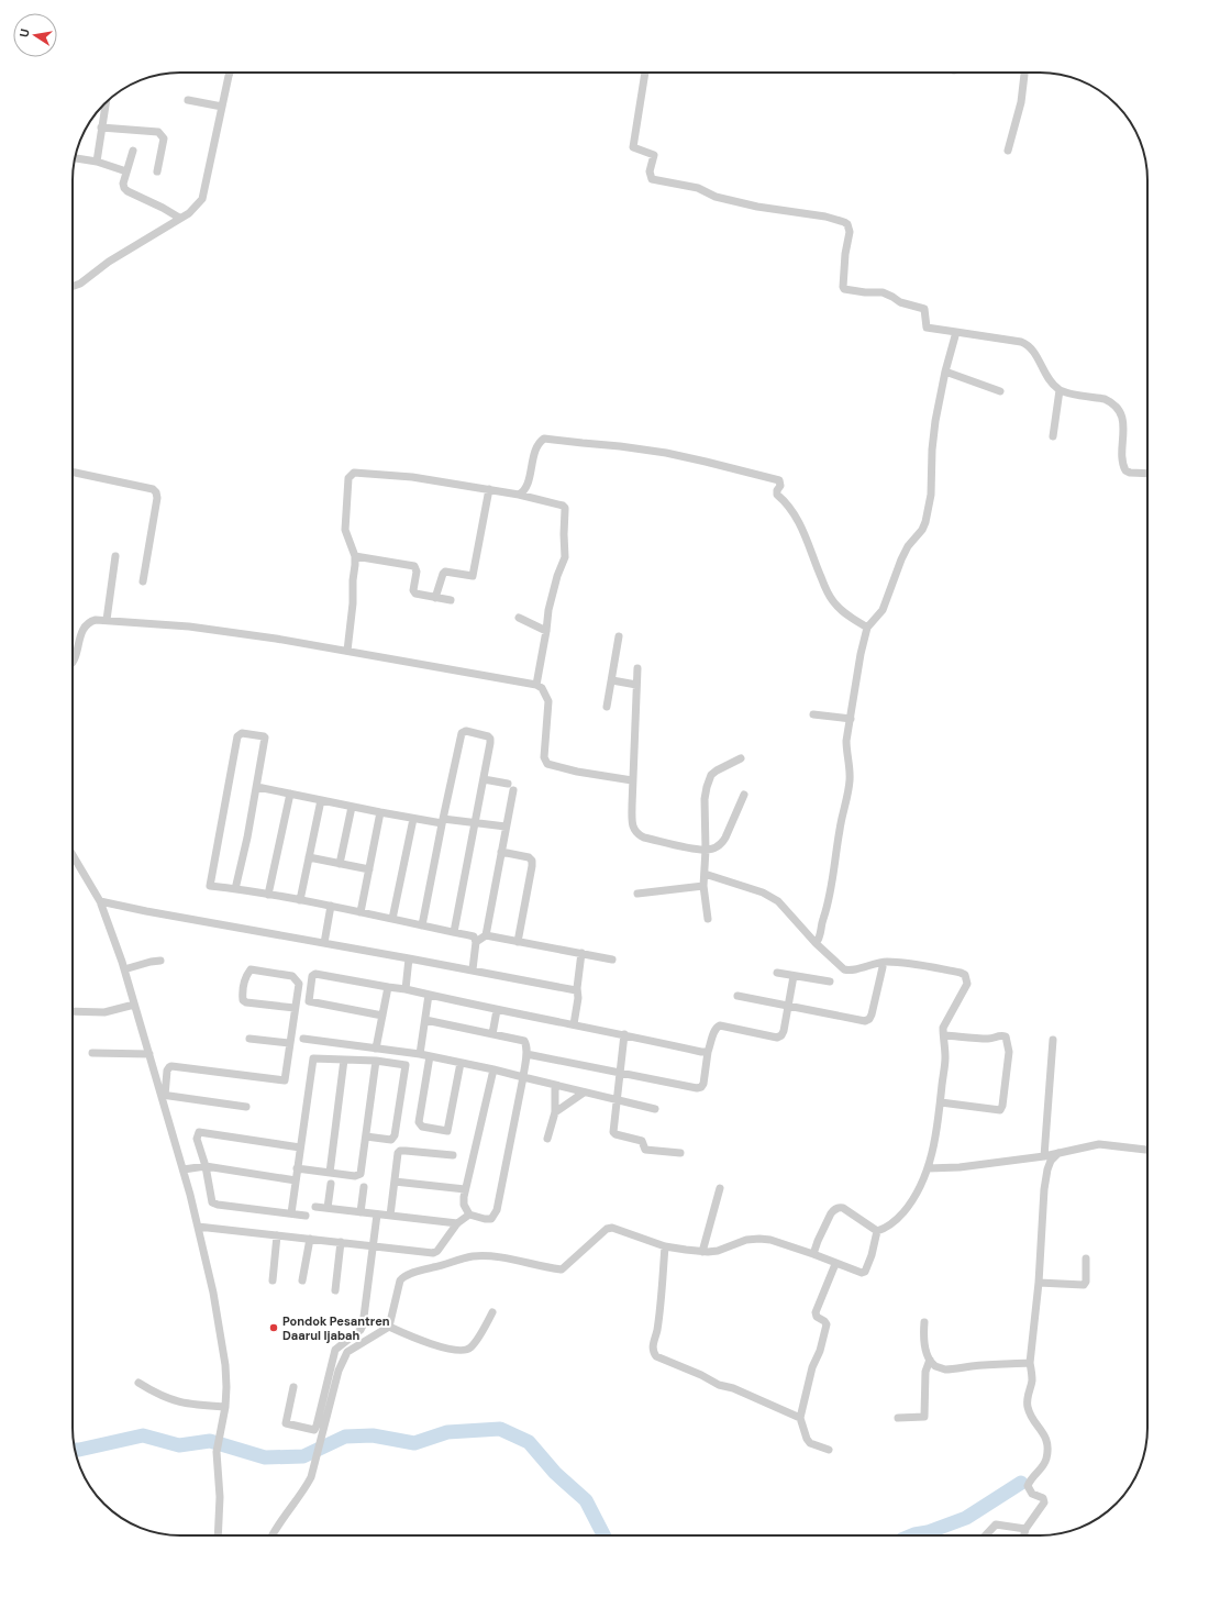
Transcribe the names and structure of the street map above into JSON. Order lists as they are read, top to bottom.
{
  "places": ["Pondok Pesantren Daarul Ijabah"],
  "north": "left"
}
